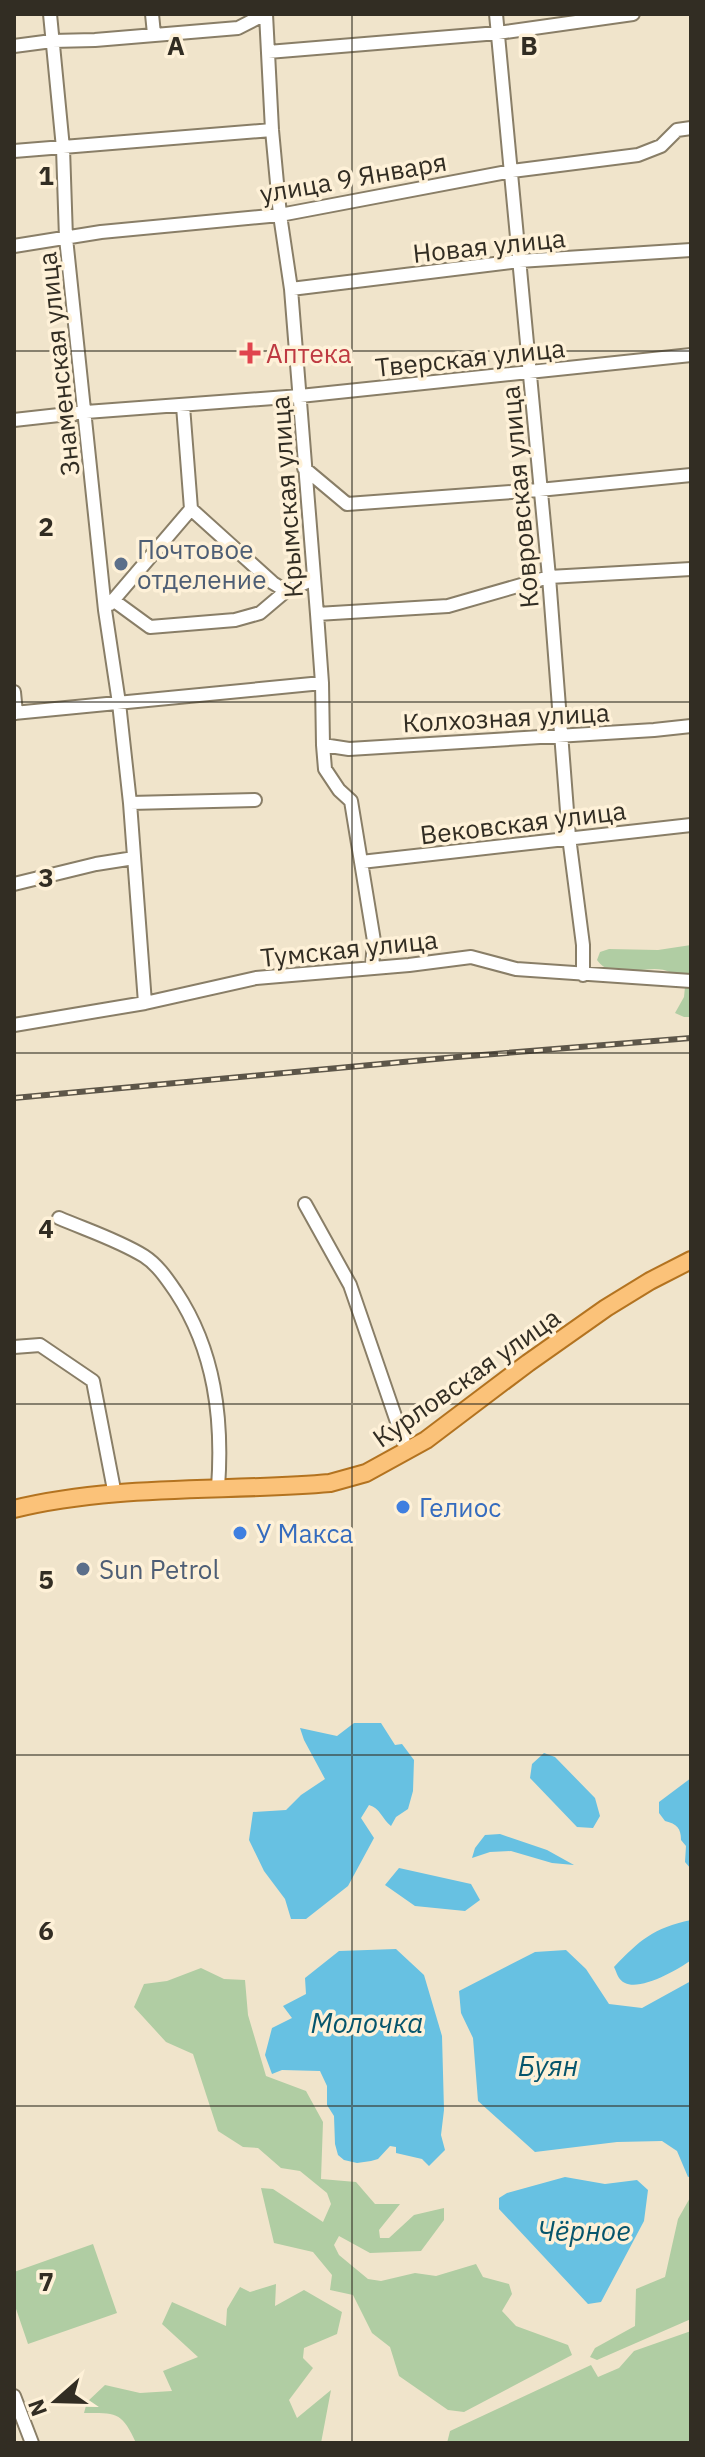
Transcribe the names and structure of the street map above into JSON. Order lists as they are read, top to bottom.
{
  "streets": {
    "main road": ["Курловская улица"],
    "street": [
      "улица 9 Января",
      "Новая улица",
      "Тверская улица",
      "Знаменская улица",
      "Крымская улица",
      "Ковровская улица",
      "Колхозная улица",
      "Вековская улица",
      "Тумская улица"
    ]
  },
  "crossings": [
    ["улица 9 Января", "Знаменская улица"],
    ["улица 9 Января", "Крымская улица"],
    ["улица 9 Января", "Ковровская улица"],
    ["Новая улица", "Крымская улица"],
    ["Новая улица", "Ковровская улица"],
    ["Тверская улица", "Знаменская улица"],
    ["Тверская улица", "Крымская улица"],
    ["Тверская улица", "Ковровская улица"],
    ["Знаменская улица", "Тумская улица"],
    ["Крымская улица", "Колхозная улица"],
    ["Крымская улица", "Вековская улица"],
    ["Крымская улица", "Тумская улица"],
    ["Ковровская улица", "Колхозная улица"],
    ["Ковровская улица", "Вековская улица"],
    ["Ковровская улица", "Тумская улица"]
  ],
  "water": ["Молочка", "Буян", "Чёрное"],
  "places": {
    "health": ["Аптека"],
    "other": [
      "Почтовое отделение",
      "Гелиос",
      "У Макса",
      "Sun Petrol"
    ]
  },
  "north": "left",
  "grid": {
    "columns": ["A", "B"],
    "rows": [
      "1",
      "2",
      "3",
      "4",
      "5",
      "6",
      "7"
    ]
  }
}
